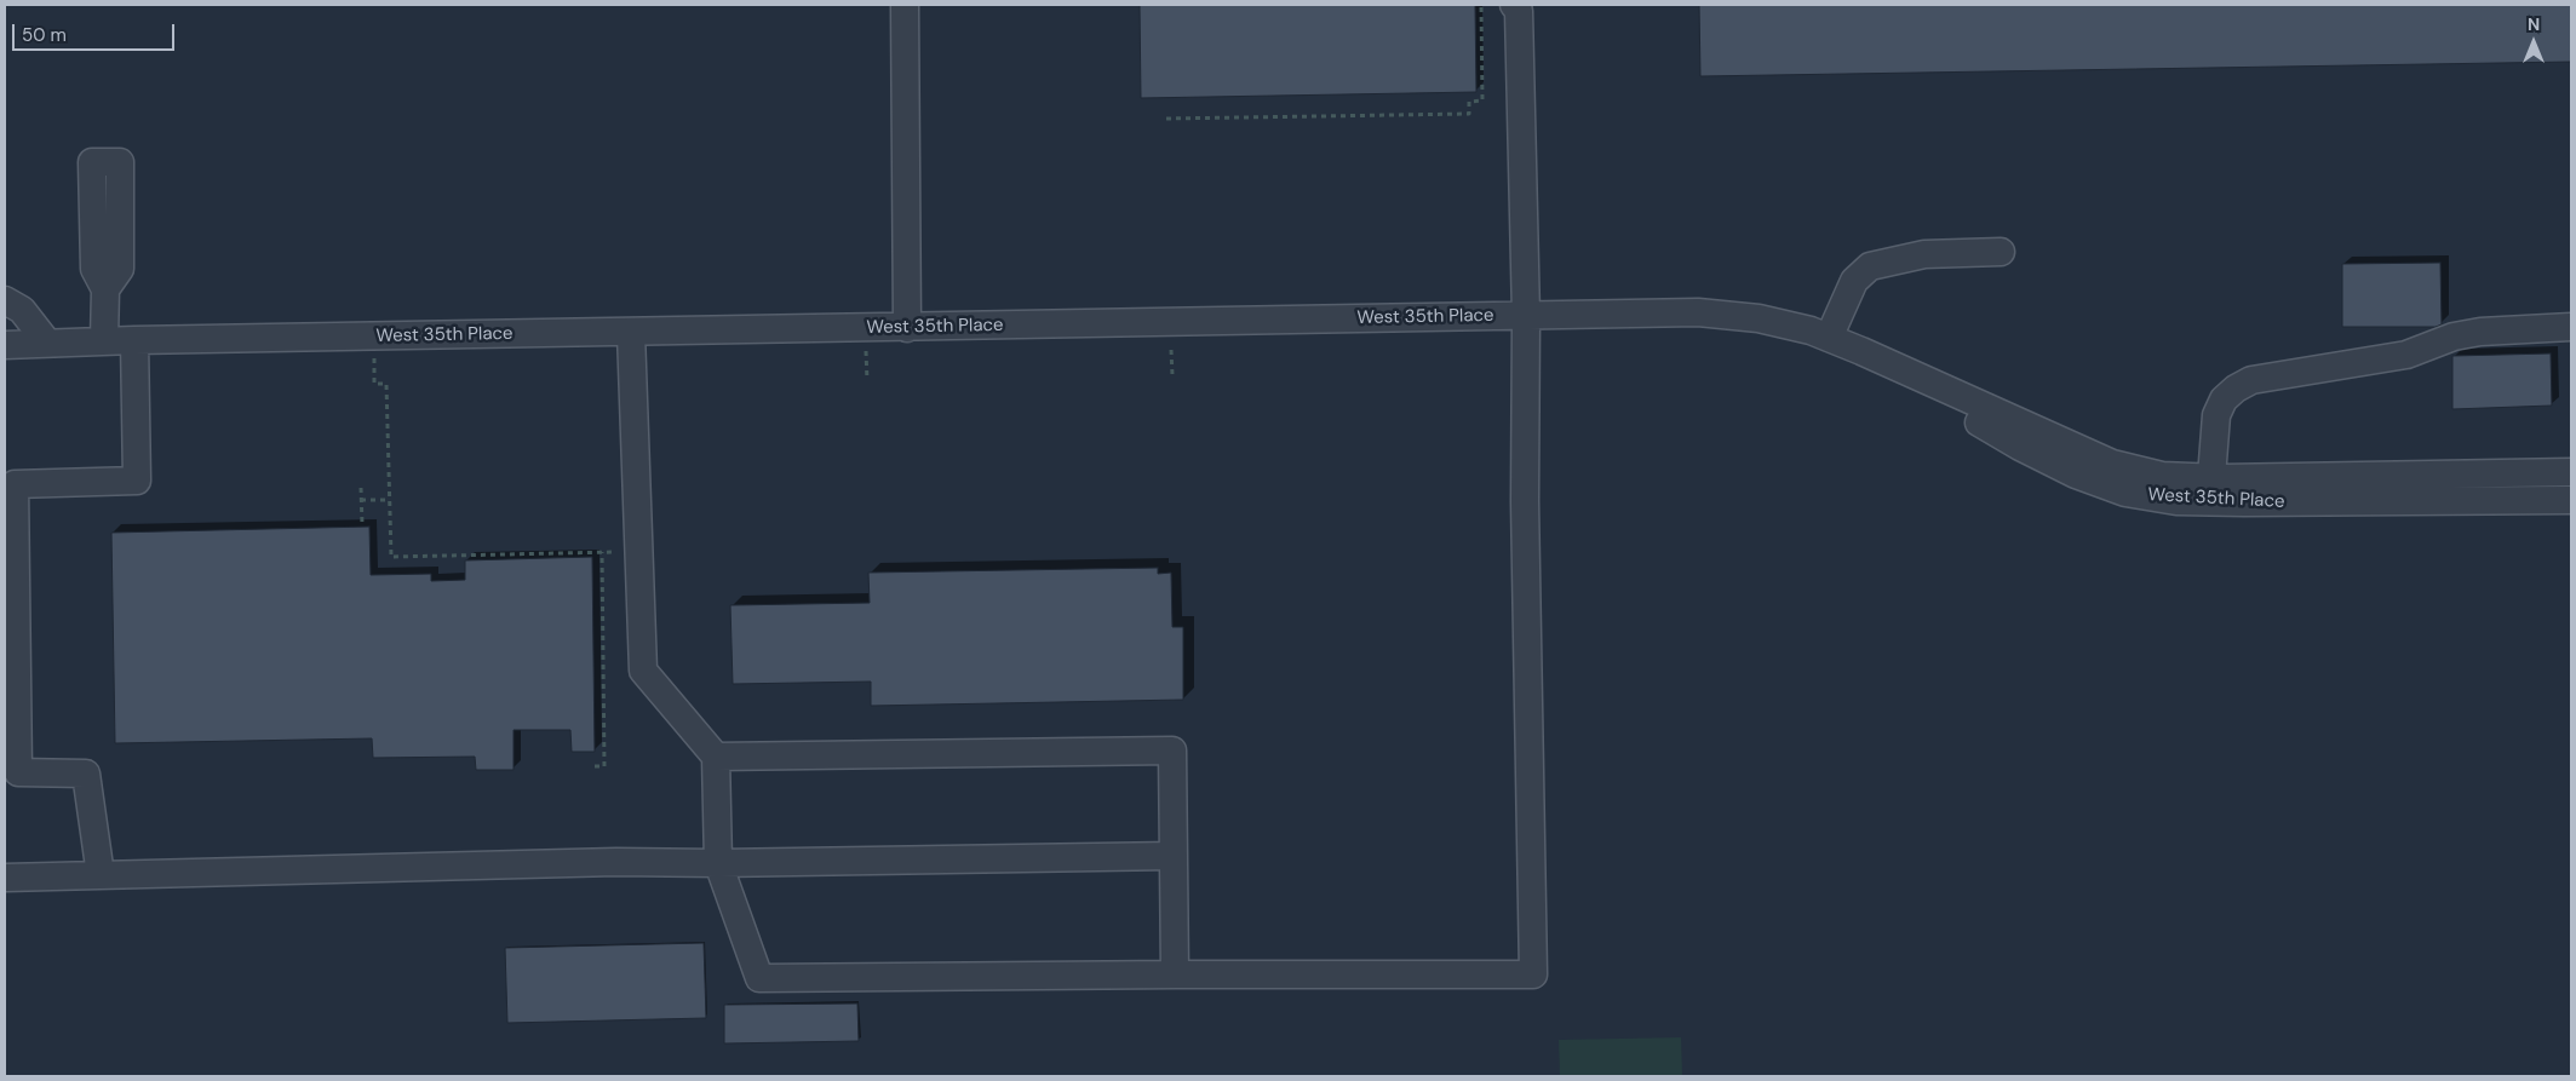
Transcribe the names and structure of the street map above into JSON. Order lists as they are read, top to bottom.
{
  "streets": {
    "street": ["West 35th Place"]
  },
  "scale_bar": "50 m",
  "north": "top"
}
